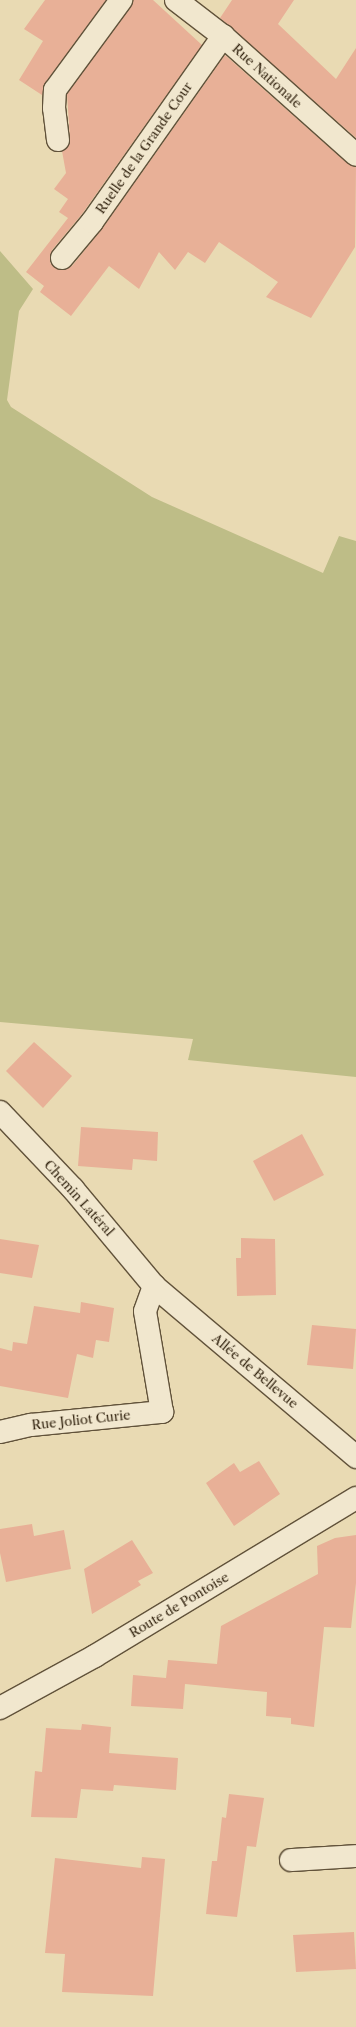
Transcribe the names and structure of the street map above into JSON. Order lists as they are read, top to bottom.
{
  "streets": {
    "street": [
      "Rue Nationale",
      "Ruelle de la Grande Cour",
      "Chemin Latéral",
      "Allée de Bellevue",
      "Rue Joliot Curie",
      "Route de Pontoise"
    ]
  },
  "crossings": [
    ["Rue Nationale", "Ruelle de la Grande Cour"],
    ["Chemin Latéral", "Allée de Bellevue"],
    ["Chemin Latéral", "Rue Joliot Curie"],
    ["Allée de Bellevue", "Rue Joliot Curie"]
  ]
}
